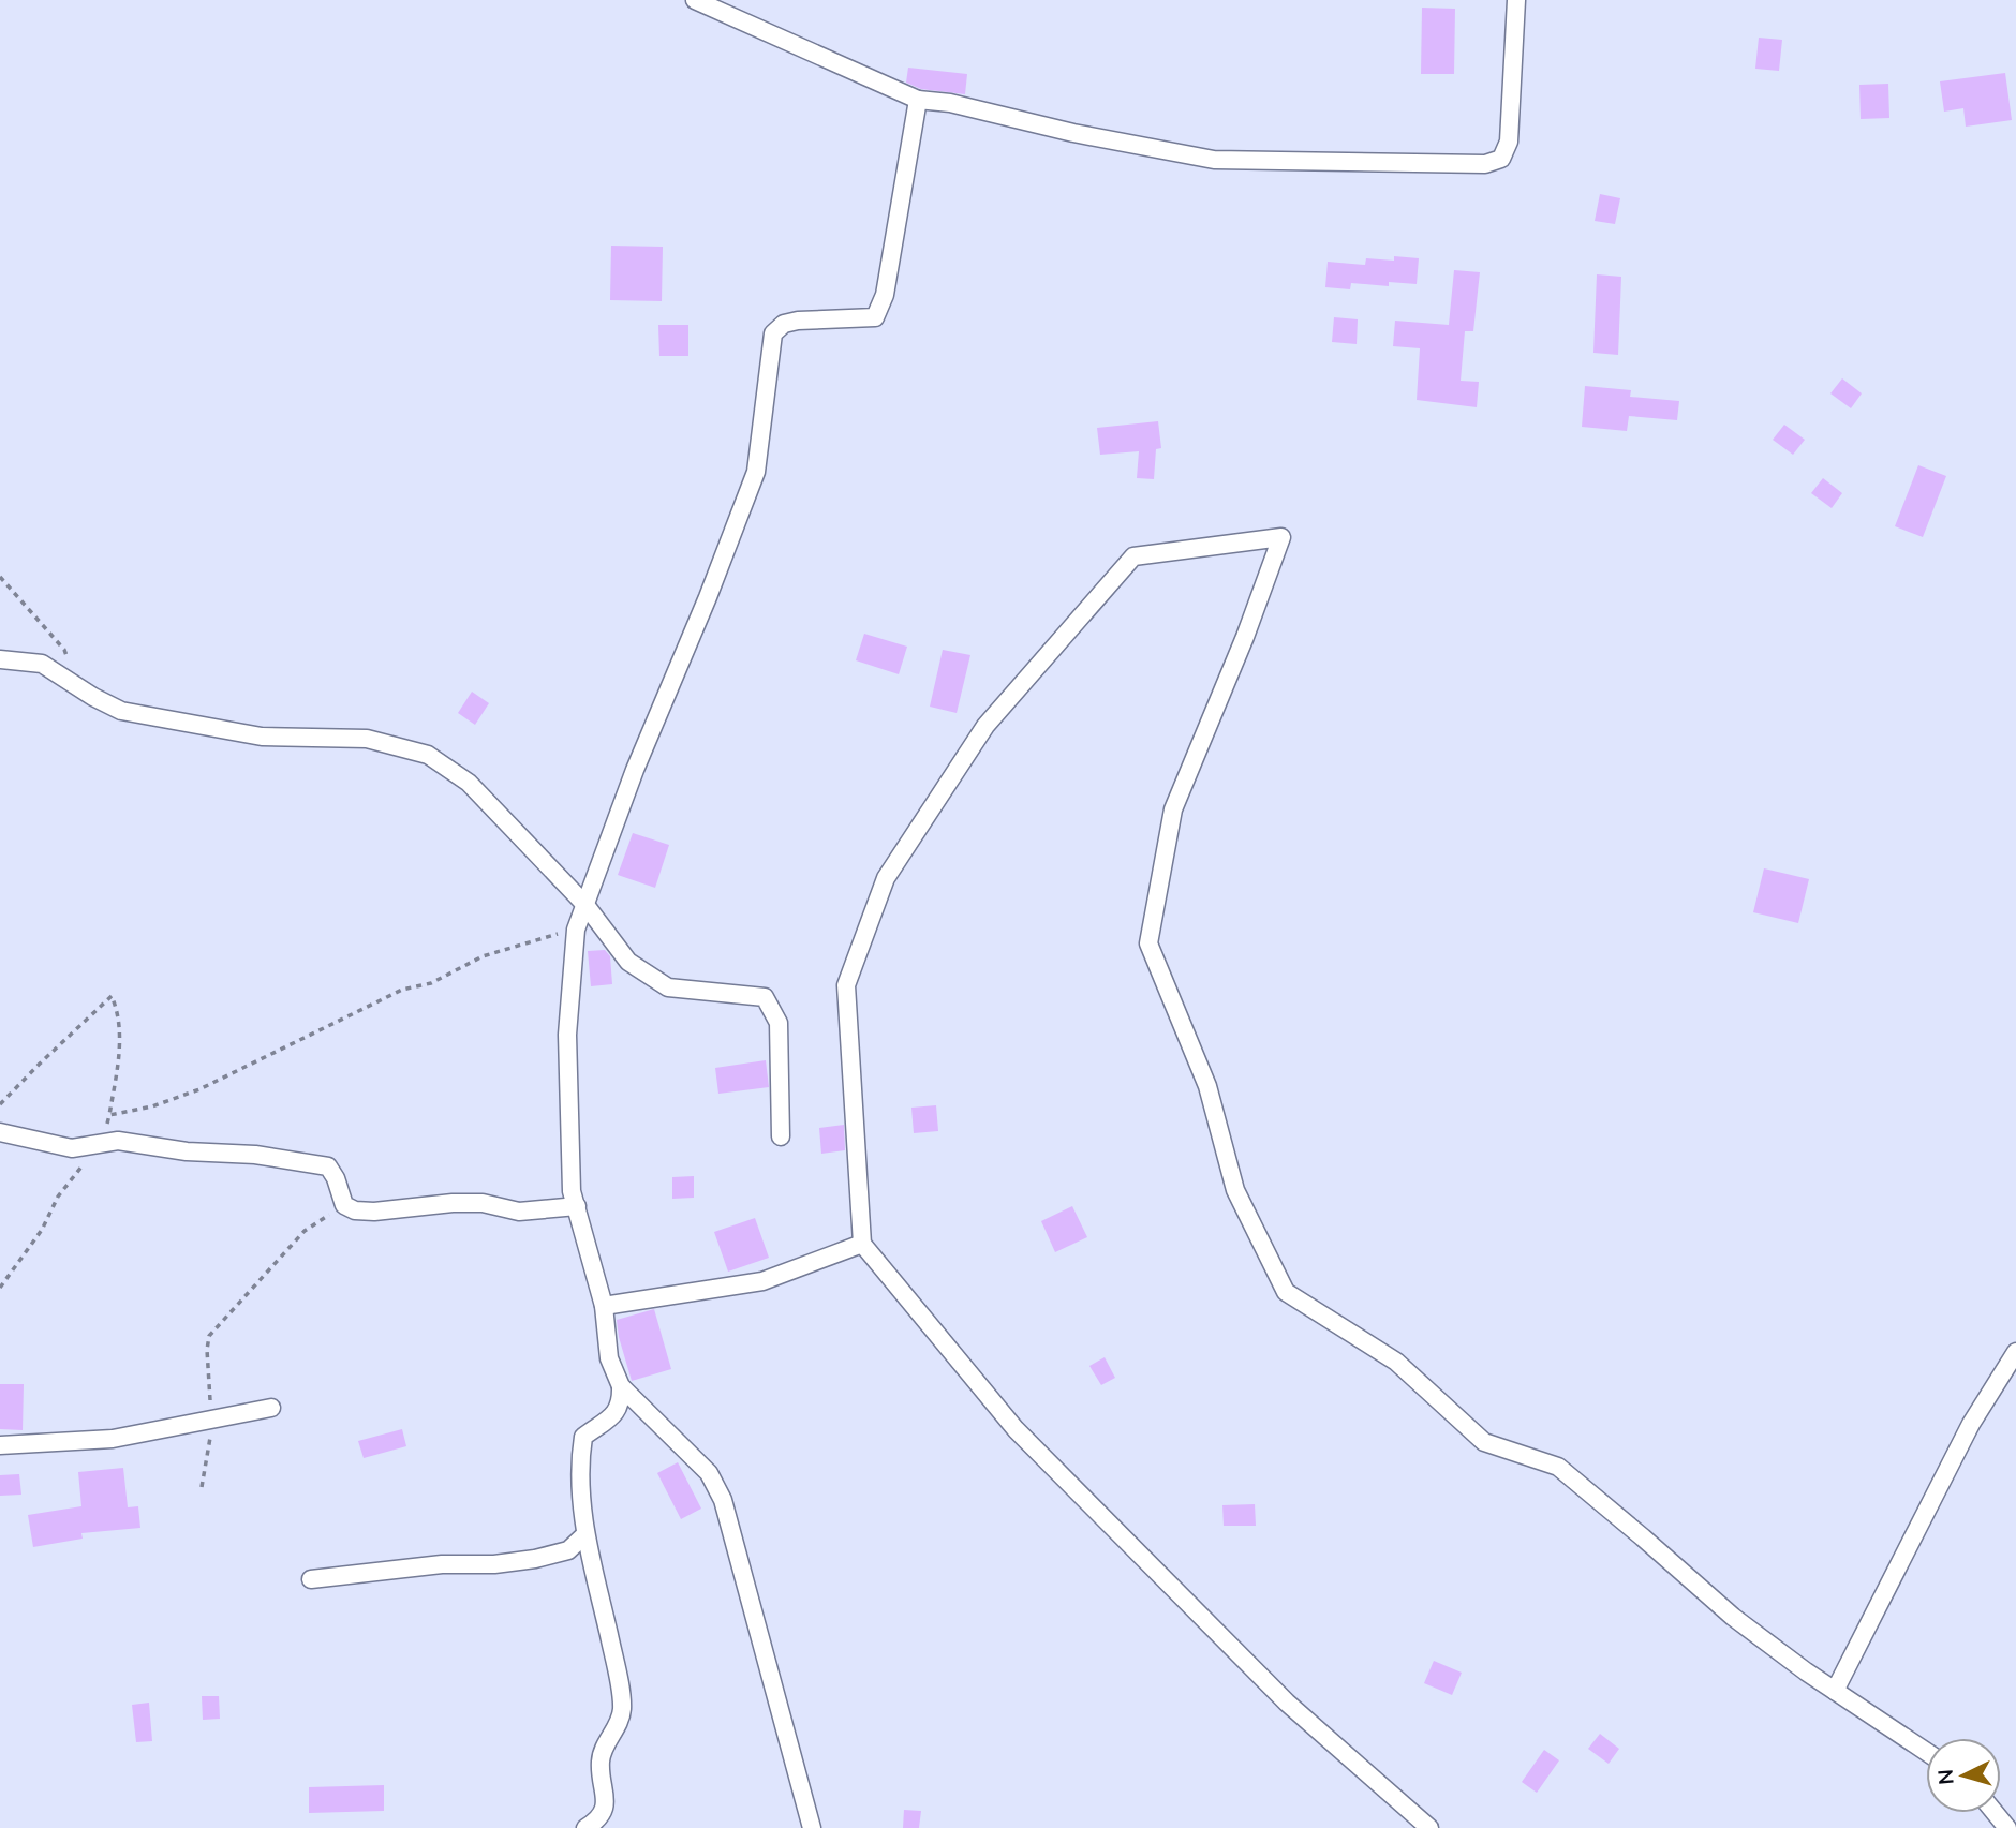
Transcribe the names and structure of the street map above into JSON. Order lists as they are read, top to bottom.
{
  "north": "left"
}
